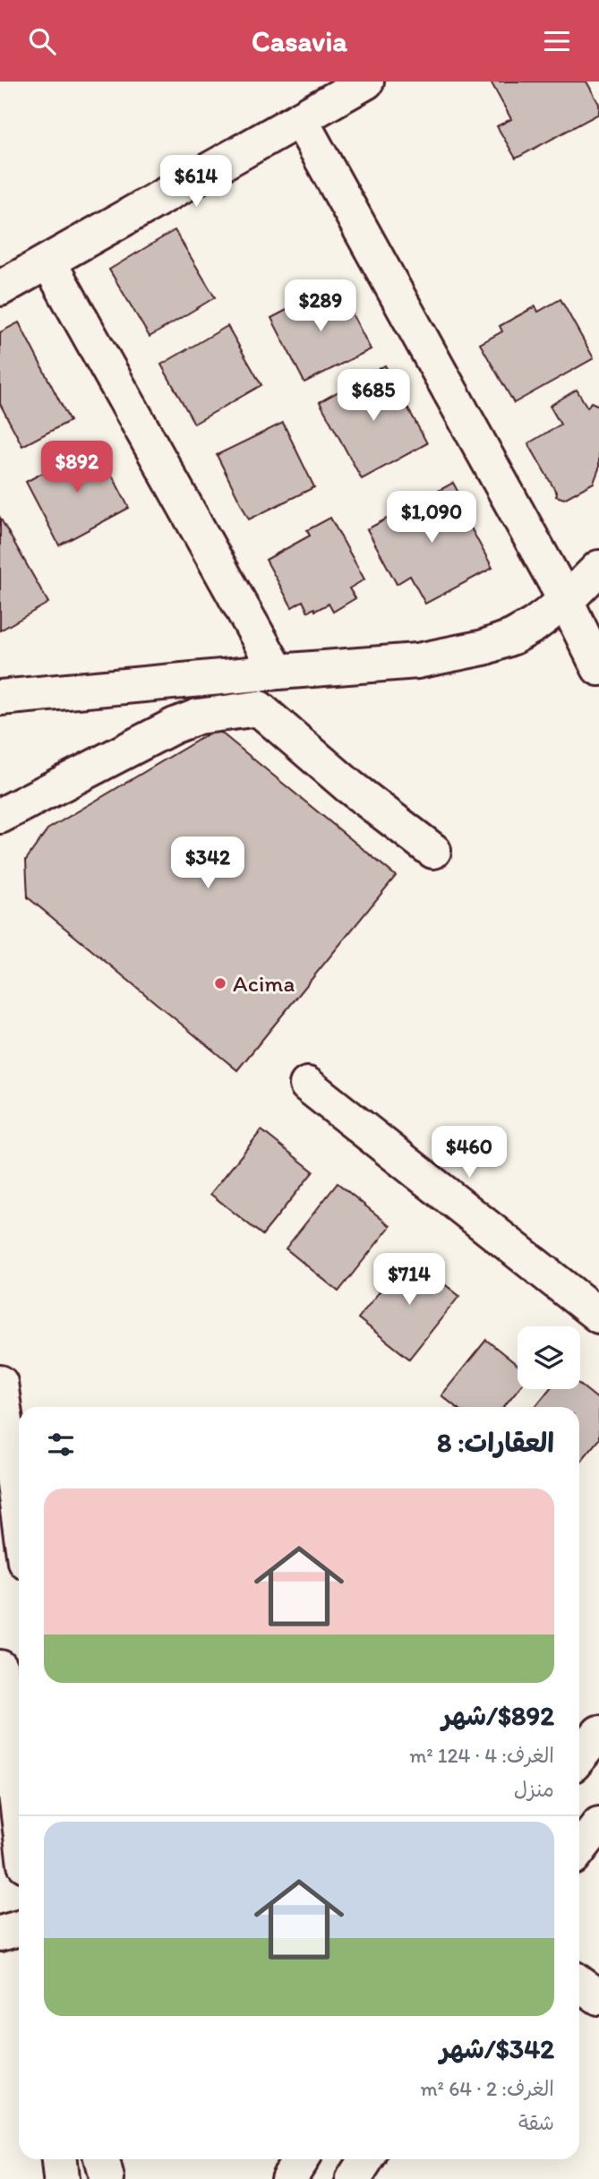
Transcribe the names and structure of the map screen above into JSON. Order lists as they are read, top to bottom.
{
  "places": ["Acima"],
  "page": {
    "header": "Casavia",
    "price": [
      "$614",
      "$289",
      "$685",
      "$892",
      "$1,090",
      "$342",
      "$460",
      "$714"
    ],
    "heading": "العقارات: 8",
    "list": [
      {
        "name": "$892/شهر",
        "note": "الغرف: 4 · 124 m² · منزل"
      },
      {
        "name": "$342/شهر",
        "note": "الغرف: 2 · 64 m² · شقة"
      }
    ]
  }
}
